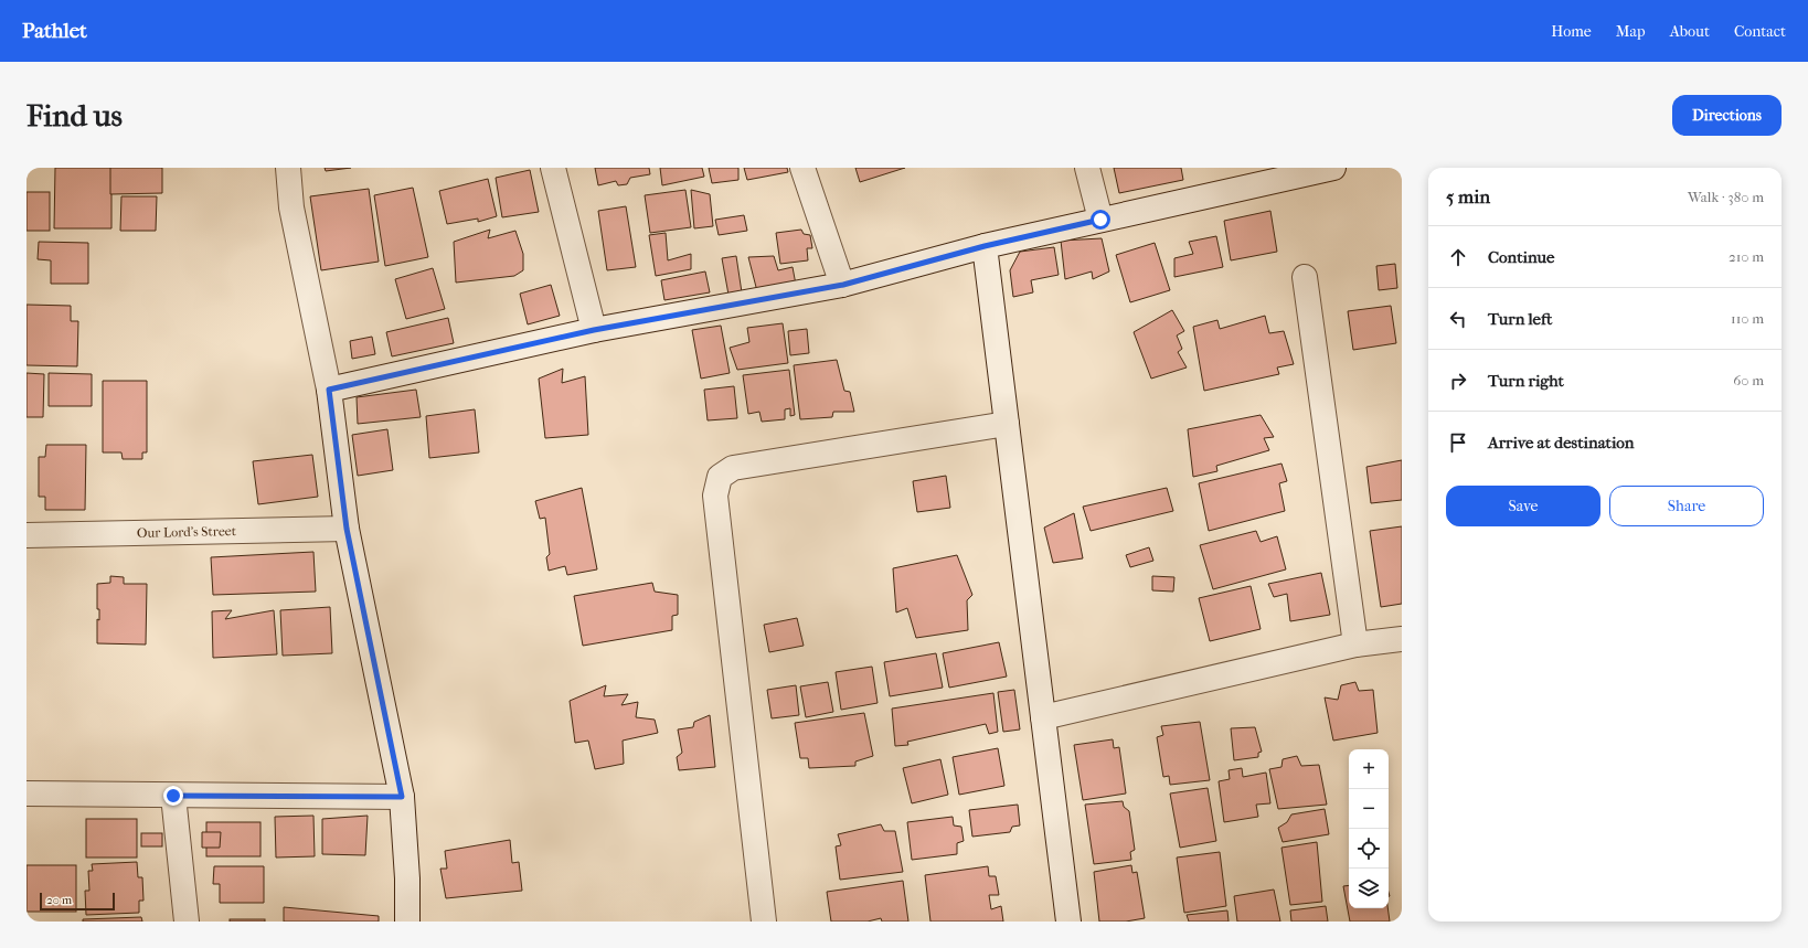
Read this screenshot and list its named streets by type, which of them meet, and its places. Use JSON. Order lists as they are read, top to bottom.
{
  "streets": {
    "street": ["Our Lord’s Street"]
  },
  "scale_bar": "20 m",
  "page": {
    "header": "Pathlet",
    "nav": [
      "Home",
      "Map",
      "About",
      "Contact"
    ],
    "buttons": [
      "Directions",
      ["Save", "Share"]
    ],
    "title": "Find us",
    "heading": ["5 min", "Walk · 380 m"],
    "list": [
      ["Continue", "210 m"],
      ["Turn left", "110 m"],
      ["Turn right", "60 m"],
      "Arrive at destination"
    ],
    "map_buttons": ["+", "−"],
    "scale": "20 m"
  }
}
